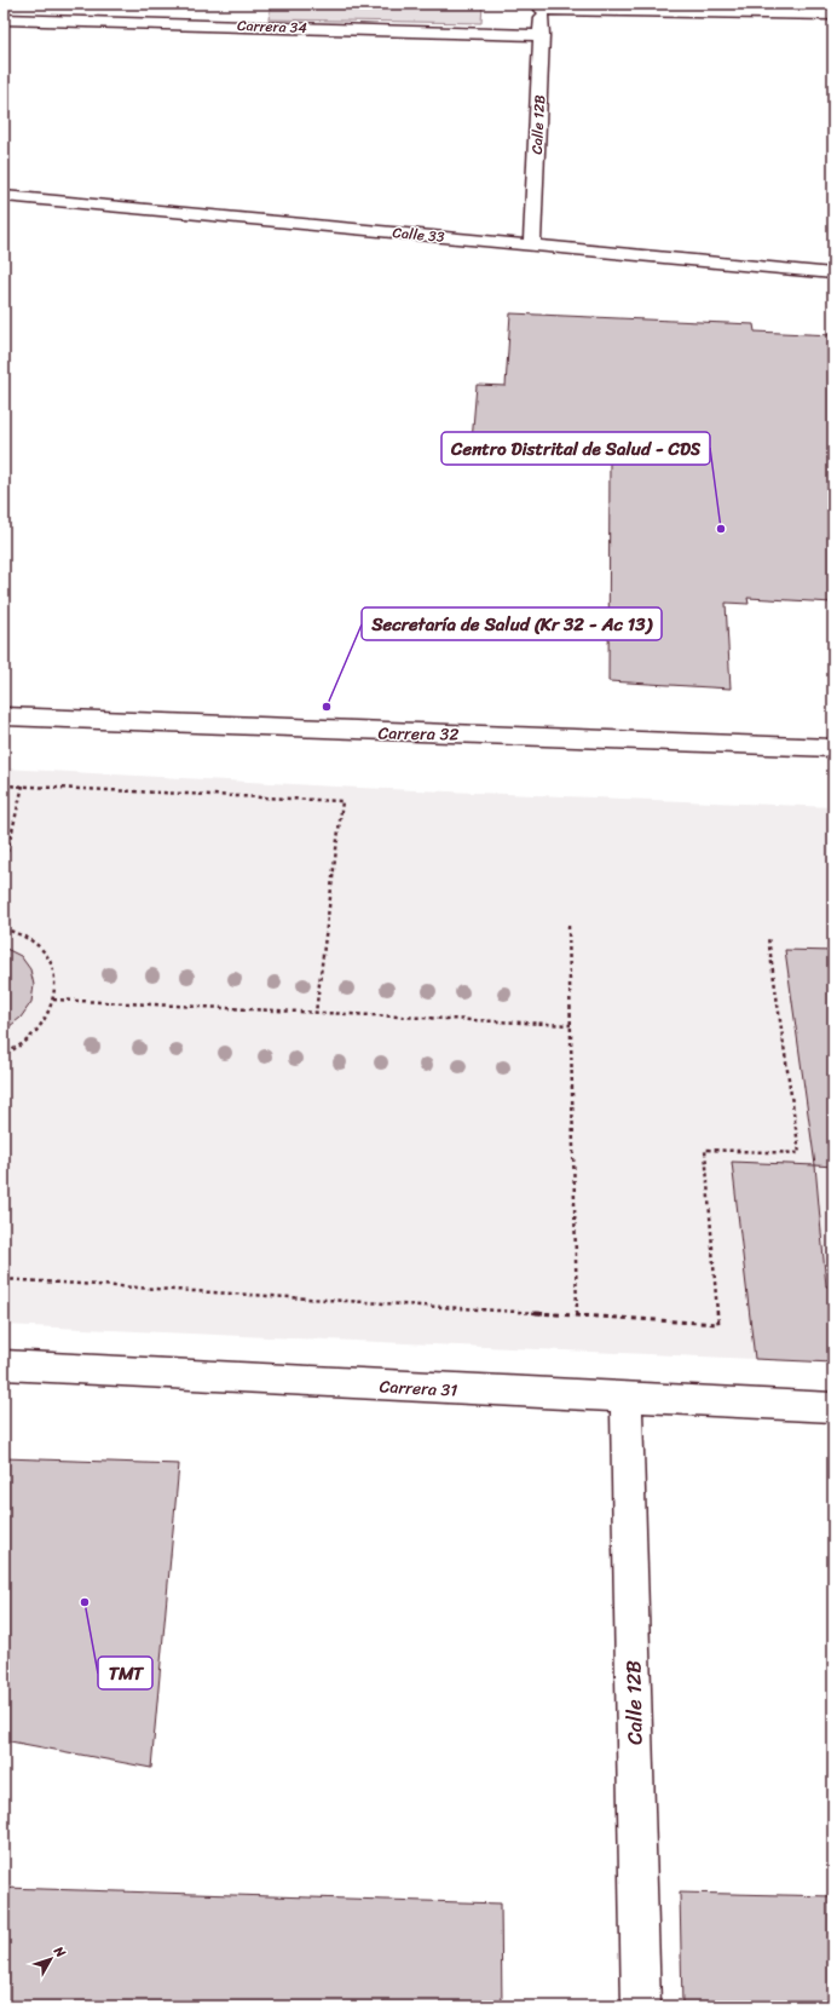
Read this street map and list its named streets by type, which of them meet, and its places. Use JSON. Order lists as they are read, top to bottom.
{
  "streets": {
    "street": [
      "Carrera 34",
      "Calle 12B",
      "Calle 33",
      "Carrera 32",
      "Carrera 31"
    ]
  },
  "crossings": [
    ["Carrera 34", "Calle 12B"],
    ["Calle 12B", "Calle 33"],
    ["Calle 12B", "Carrera 31"]
  ],
  "places": ["Centro Distrital de Salud - CDS", "Secretaría de Salud (Kr 32 - Ac 13)", "TMT"],
  "north": "top right"
}
